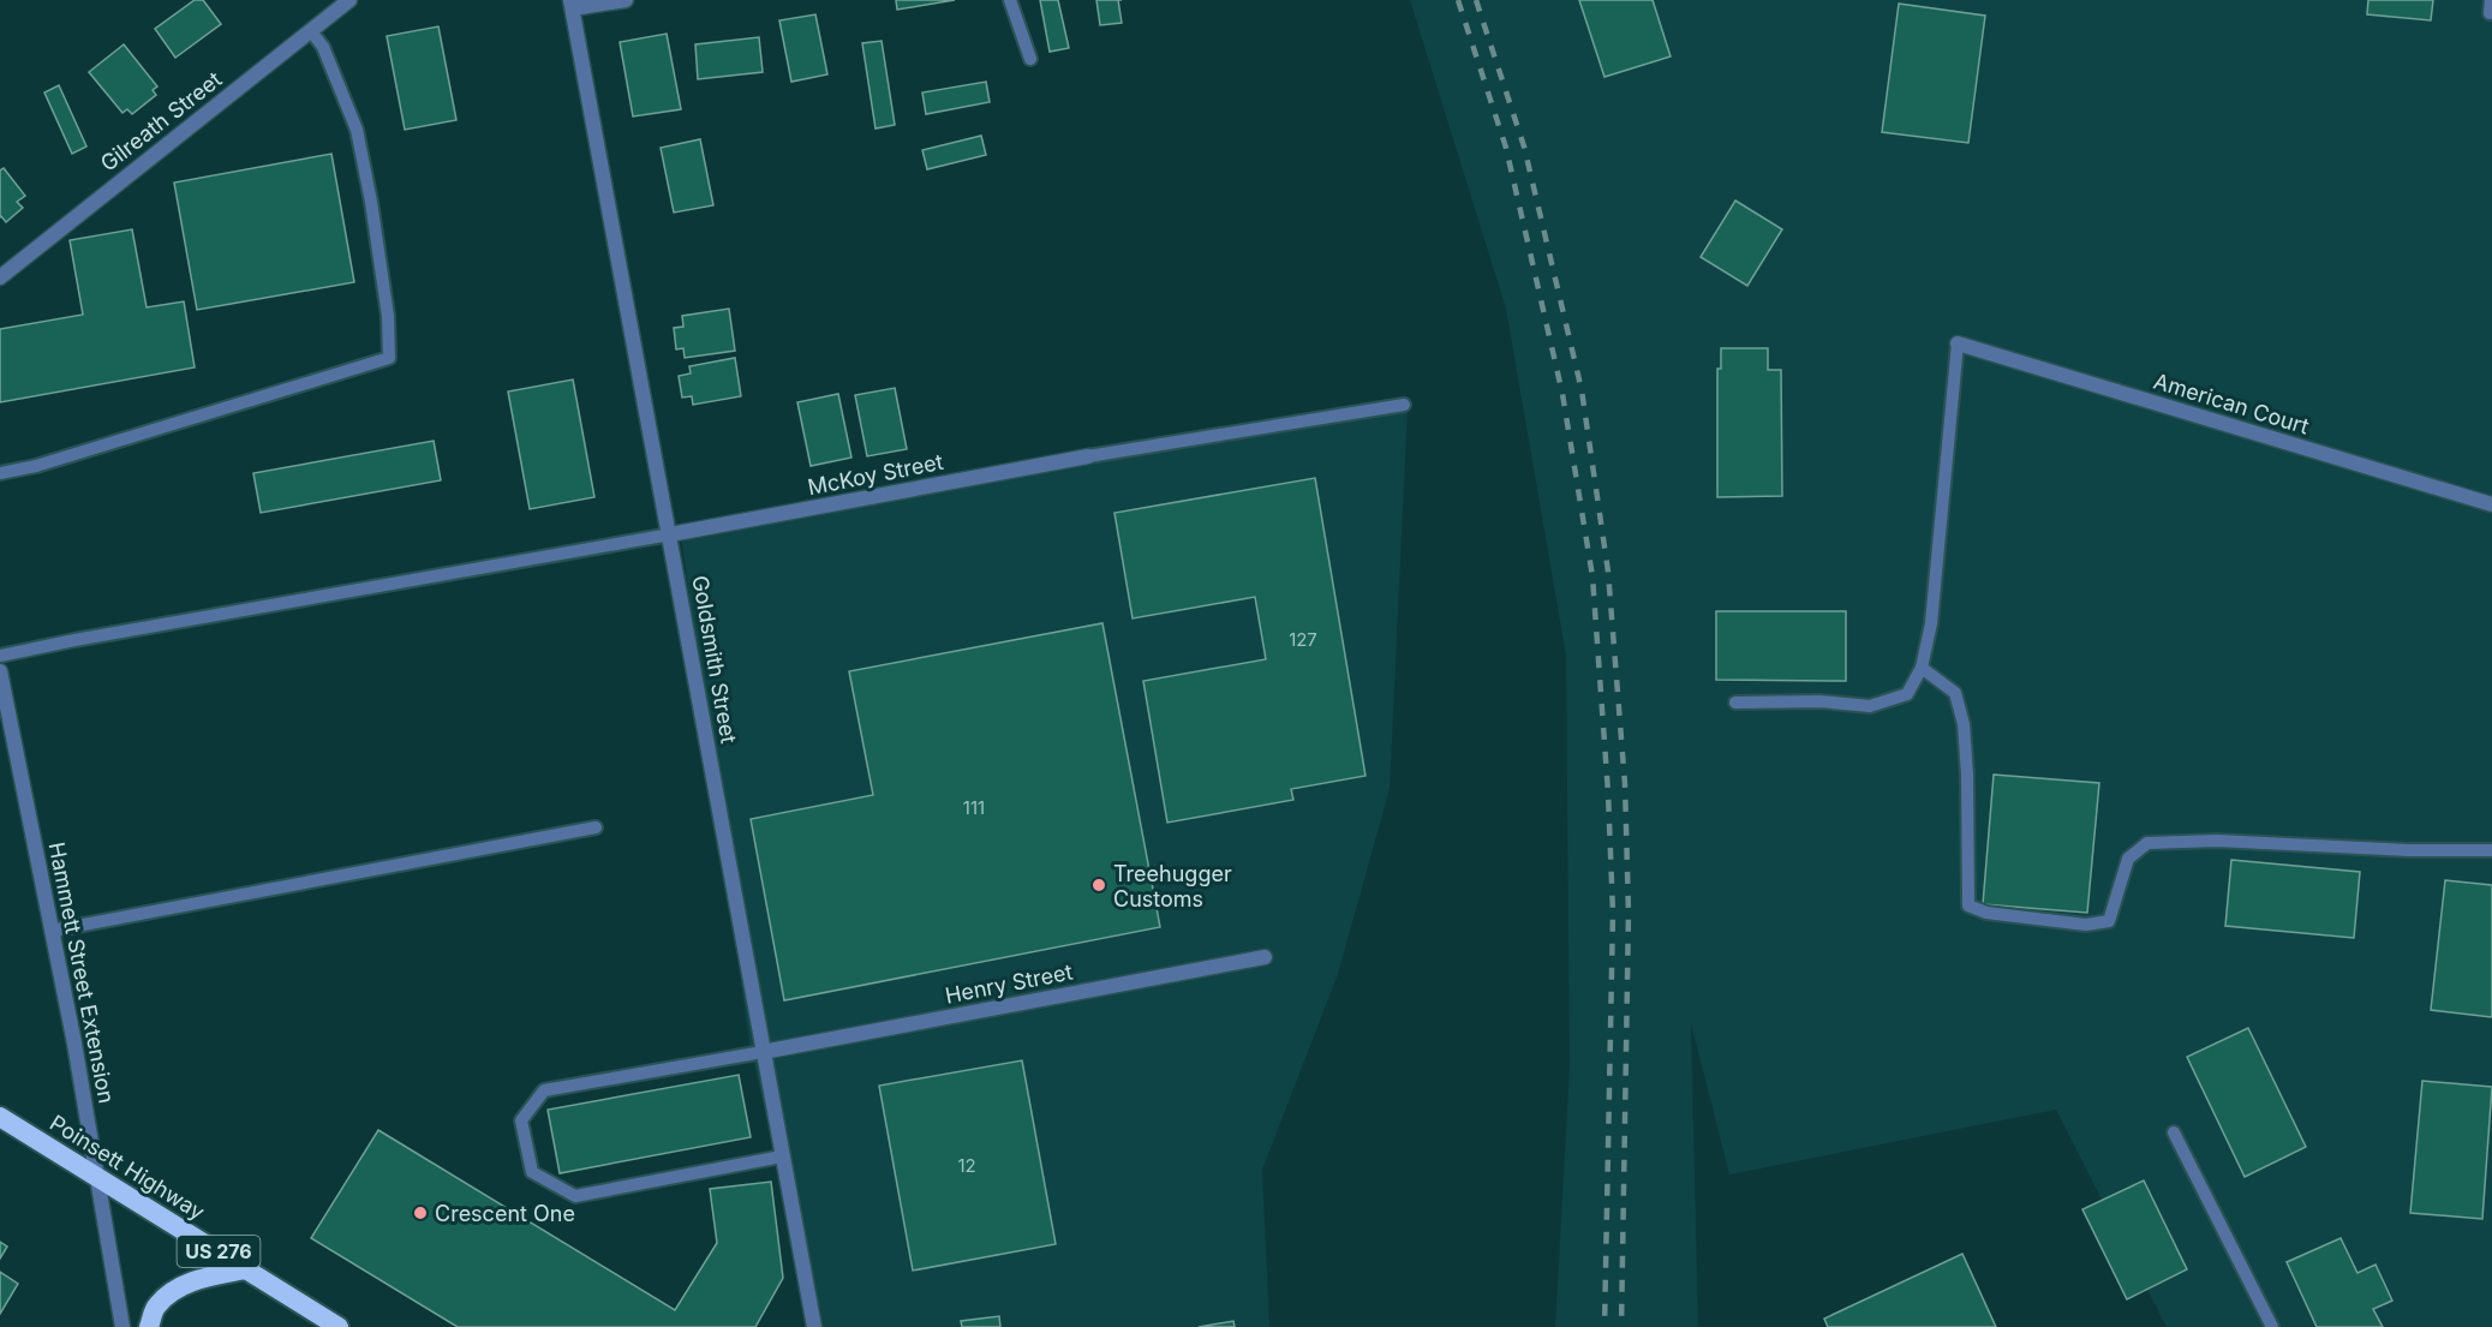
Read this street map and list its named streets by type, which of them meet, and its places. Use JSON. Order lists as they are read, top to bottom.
{
  "streets": {
    "highway": ["Poinsett Highway", "US 276"],
    "street": [
      "Gilreath Street",
      "American Court",
      "McKoy Street",
      "Goldsmith Street",
      "Hammett Street Extension",
      "Henry Street"
    ]
  },
  "crossings": [
    ["McKoy Street", "Goldsmith Street"],
    ["Goldsmith Street", "Henry Street"],
    ["Hammett Street Extension", "Poinsett Highway"]
  ],
  "places": ["Treehugger Customs", "Crescent One"],
  "house_numbers": ["127", "111", "12"]
}
